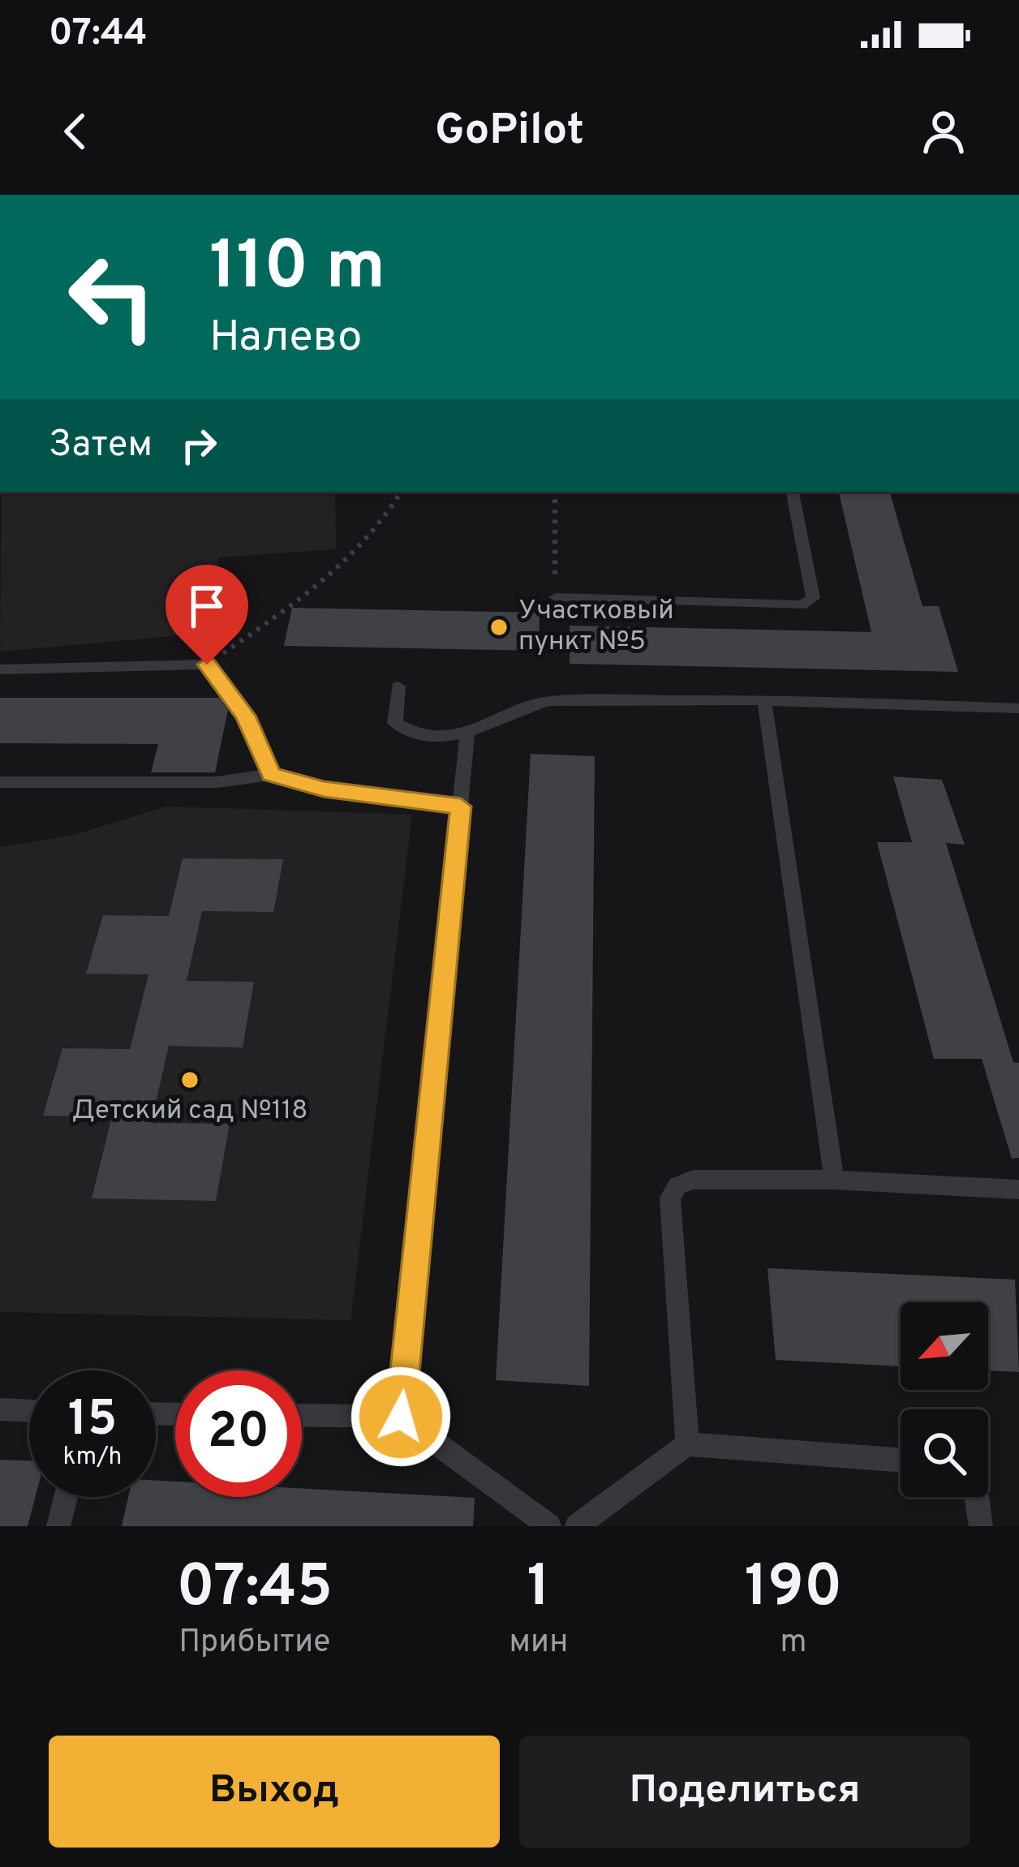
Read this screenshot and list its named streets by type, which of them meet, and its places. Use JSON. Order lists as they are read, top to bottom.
{
  "places": ["Участковый пункт №5", "Детский сад №118"],
  "north": "bottom left",
  "page": {
    "status": "07:44",
    "header": "GoPilot",
    "turn": ["110 m", "Налево"],
    "then": "Затем",
    "speed": "15 km/h",
    "limit": "20",
    "eta": [
      "07:45",
      "Прибытие",
      "1",
      "мин",
      "190",
      "m"
    ],
    "buttons": ["Выход", "Поделиться"]
  }
}
